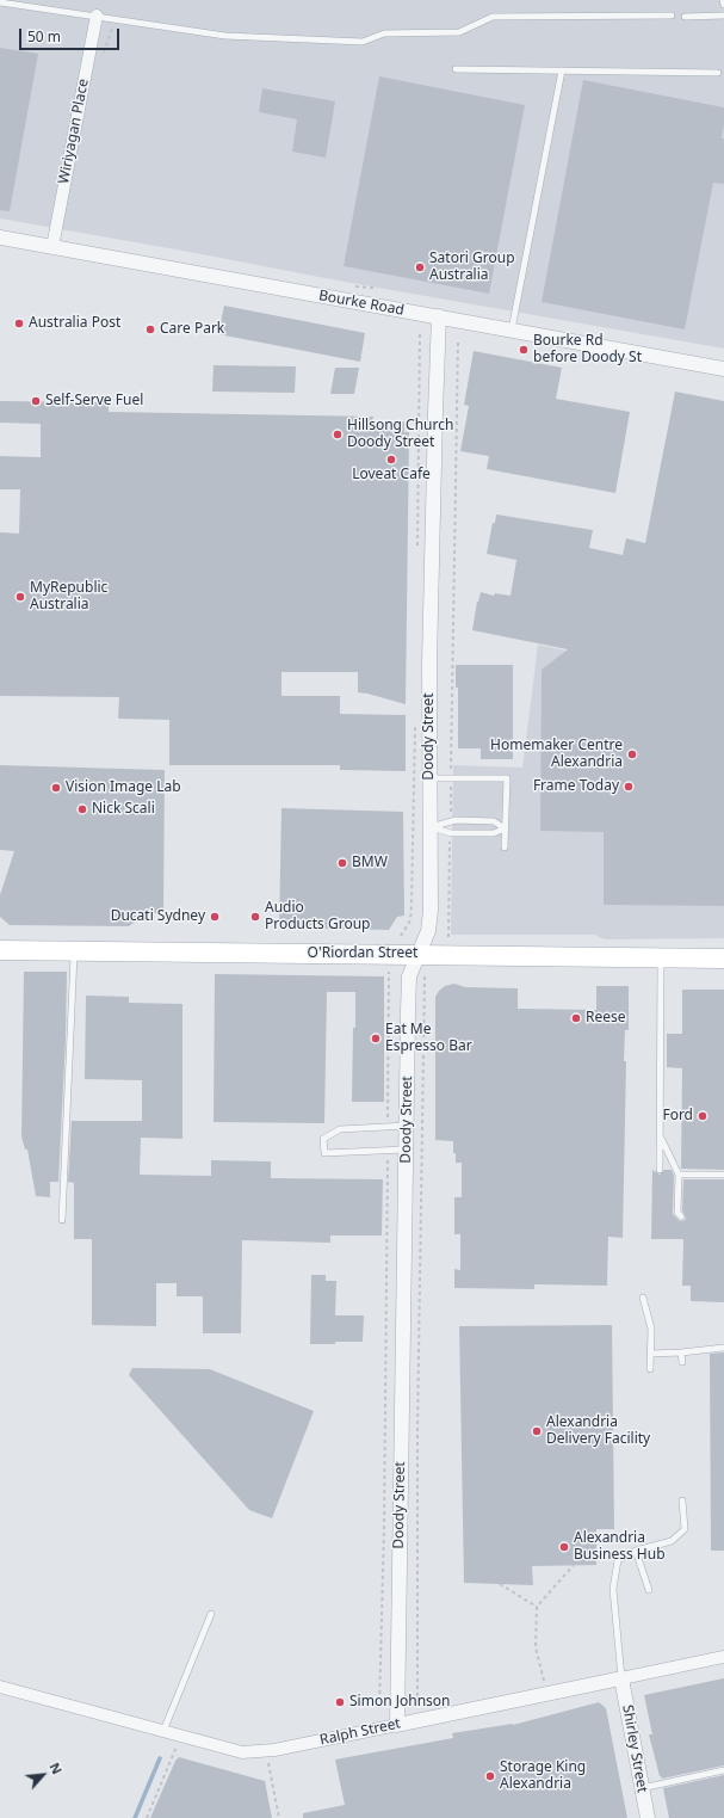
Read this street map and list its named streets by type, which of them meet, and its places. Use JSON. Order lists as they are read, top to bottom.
{
  "streets": {
    "main road": ["O'Riordan Street"],
    "street": [
      "Wiriyagan Place",
      "Bourke Road",
      "Doody Street",
      "Ralph Street",
      "Shirley Street"
    ]
  },
  "crossings": [
    ["Wiriyagan Place", "Bourke Road"],
    ["Bourke Road", "Doody Street"],
    ["Doody Street", "O'Riordan Street"],
    ["Doody Street", "Ralph Street"],
    ["Ralph Street", "Shirley Street"]
  ],
  "places": [
    "Satori Group Australia",
    "Australia Post",
    "Care Park",
    "Bourke Rd before Doody St",
    "Self-Serve Fuel",
    "Hillsong Church Doody Street",
    "Loveat Cafe",
    "MyRepublic Australia",
    "Homemaker Centre Alexandria",
    "Frame Today",
    "Vision Image Lab",
    "Nick Scali",
    "BMW",
    "Ducati Sydney",
    "Audio Products Group",
    "Reese",
    "Eat Me Espresso Bar",
    "Ford",
    "Alexandria Delivery Facility",
    "Alexandria Business Hub",
    "Simon Johnson",
    "Storage King Alexandria"
  ],
  "scale_bar": "50 m",
  "north": "top right"
}
